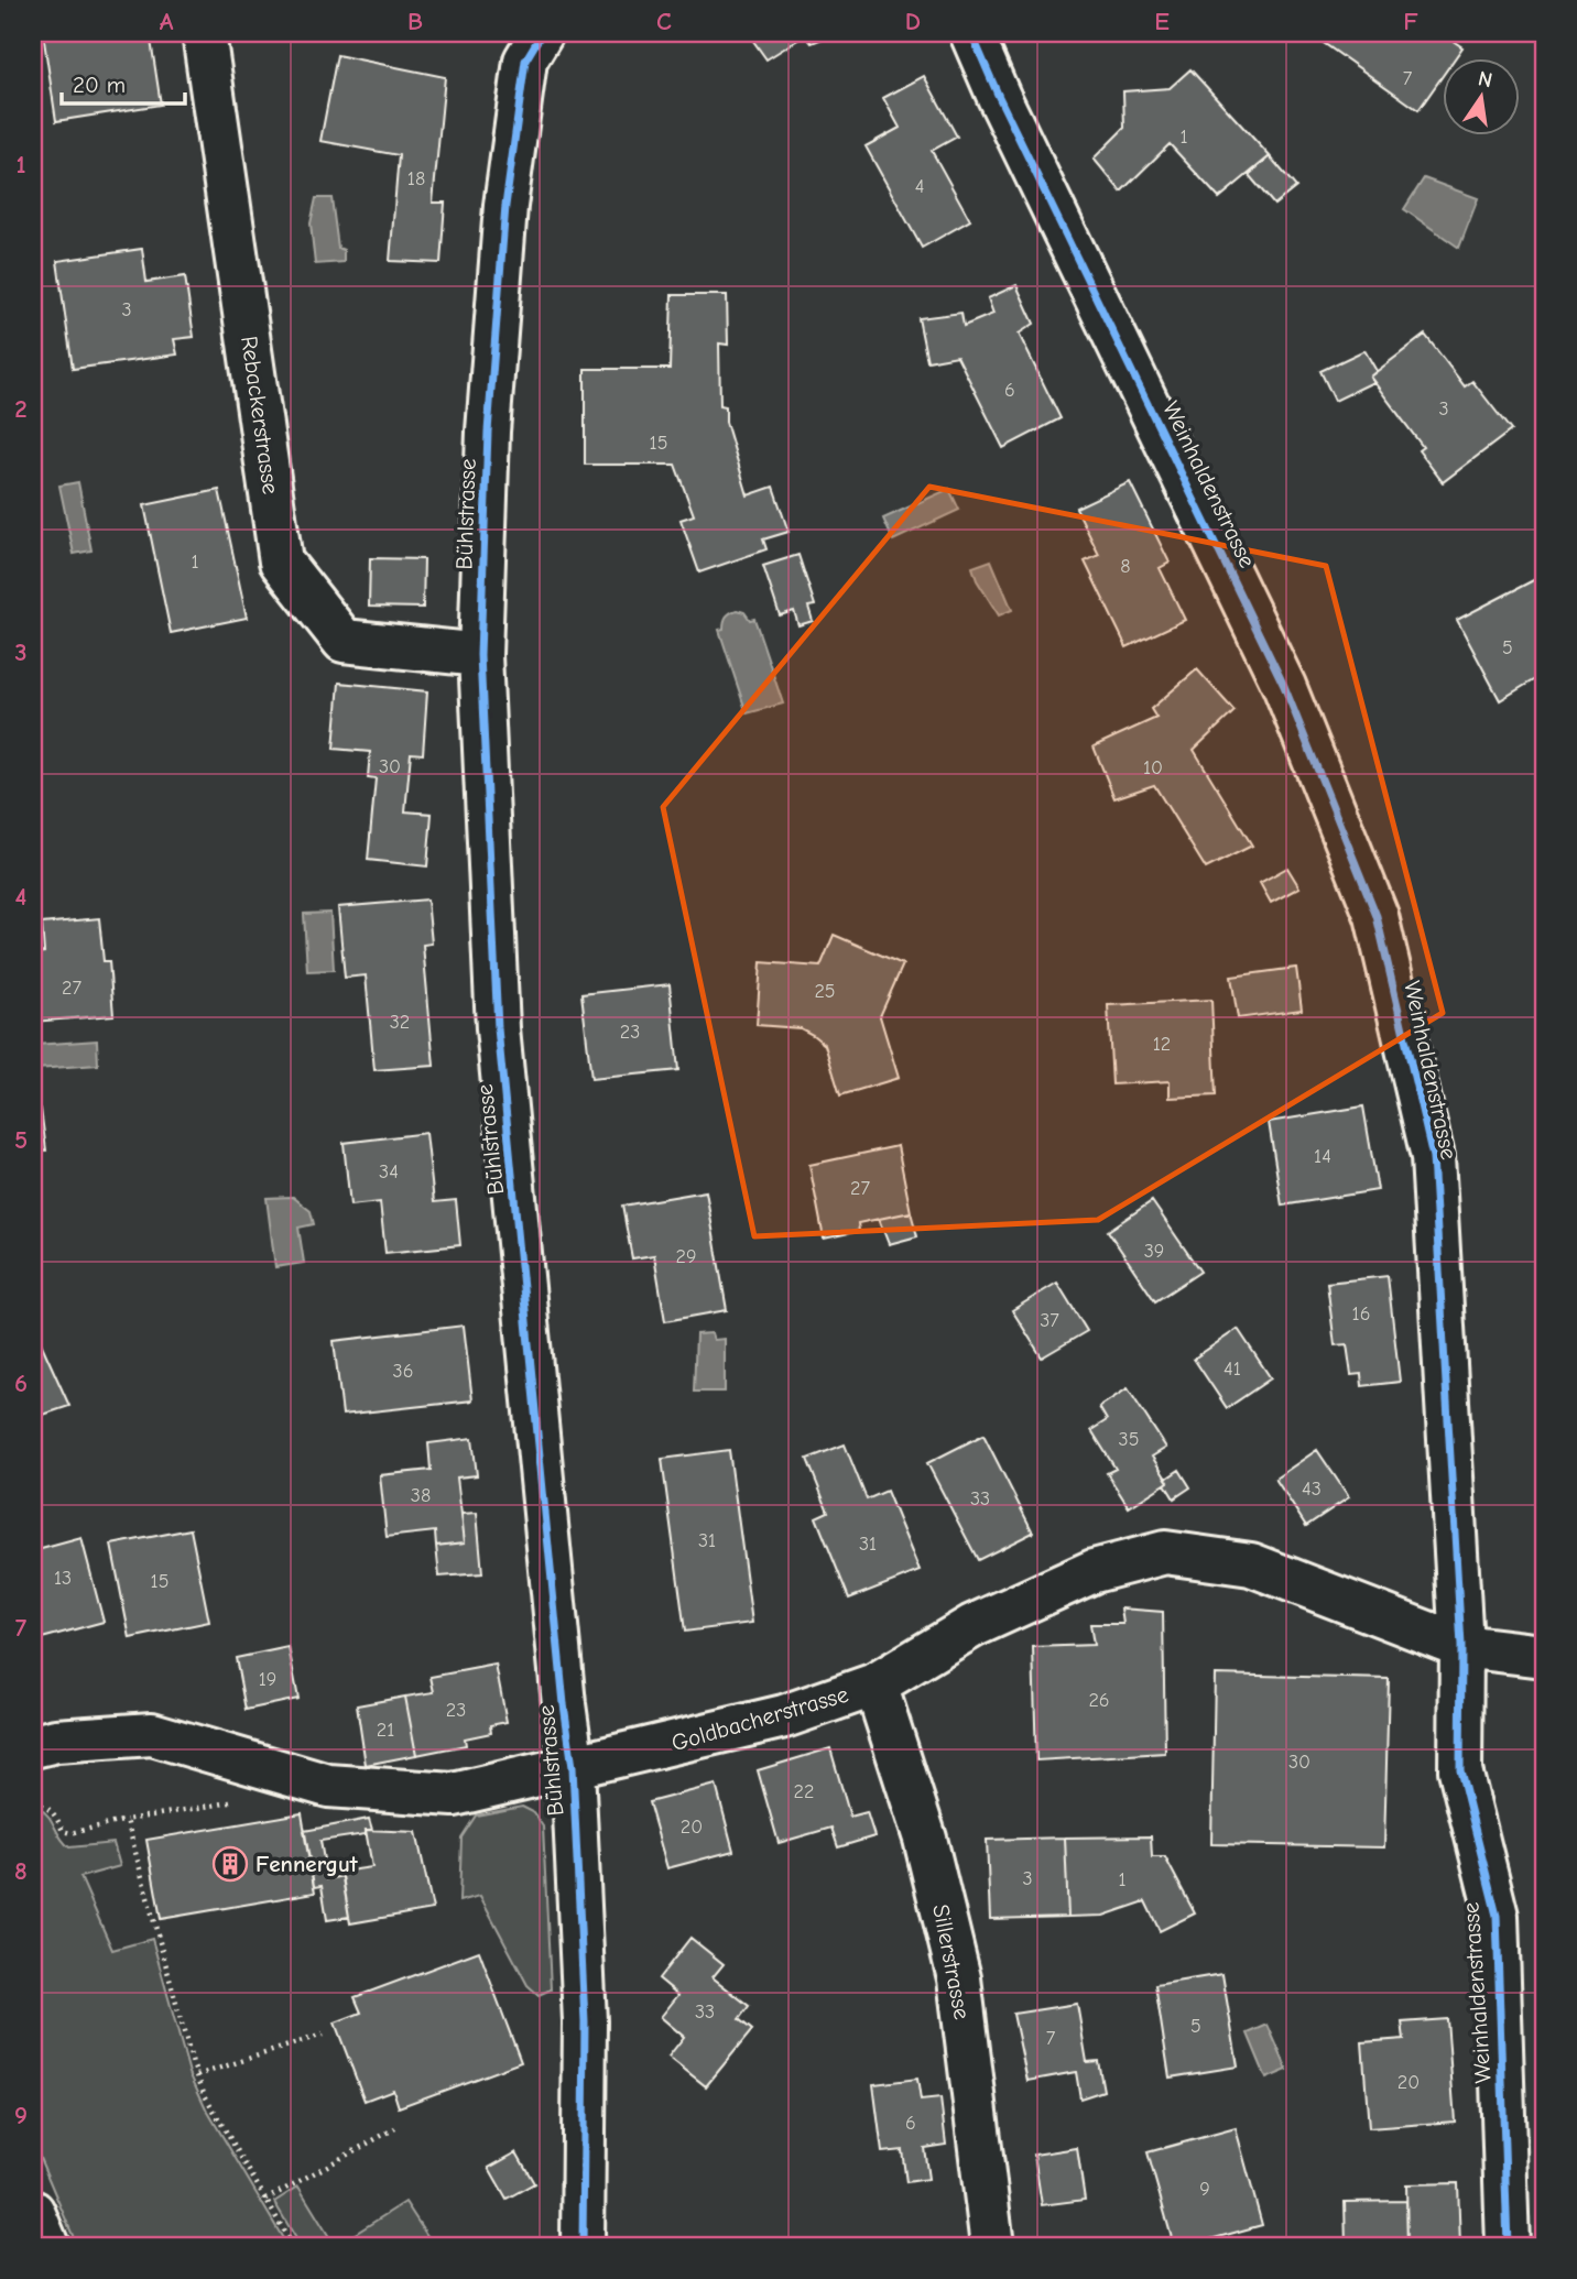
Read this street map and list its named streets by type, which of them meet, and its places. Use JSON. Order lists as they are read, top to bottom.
{
  "streets": {
    "street": [
      "Rebackerstrasse",
      "Weinhaldenstrasse",
      "Bühlstrasse",
      "Goldbacherstrasse",
      "Sillerstrasse"
    ]
  },
  "crossings": [
    ["Rebackerstrasse", "Bühlstrasse"],
    ["Weinhaldenstrasse", "Goldbacherstrasse"],
    ["Bühlstrasse", "Goldbacherstrasse"],
    ["Goldbacherstrasse", "Sillerstrasse"]
  ],
  "places": {
    "building": ["Fennergut"]
  },
  "house_numbers": [
    "7",
    "1",
    "18",
    "4",
    "3",
    "6",
    "3",
    "15",
    "1",
    "8",
    "5",
    "30",
    "10",
    "27",
    "25",
    "32",
    "23",
    "12",
    "14",
    "34",
    "27",
    "39",
    "29",
    "16",
    "37",
    "41",
    "36",
    "35",
    "43",
    "38",
    "33",
    "31",
    "31",
    "13",
    "15",
    "19",
    "26",
    "23",
    "21",
    "30",
    "22",
    "20",
    "3",
    "1",
    "33",
    "5",
    "7",
    "20",
    "6",
    "9"
  ],
  "scale_bar": "20 m",
  "north": "top",
  "grid": {
    "columns": [
      "A",
      "B",
      "C",
      "D",
      "E",
      "F"
    ],
    "rows": [
      "1",
      "2",
      "3",
      "4",
      "5",
      "6",
      "7",
      "8",
      "9"
    ]
  }
}
